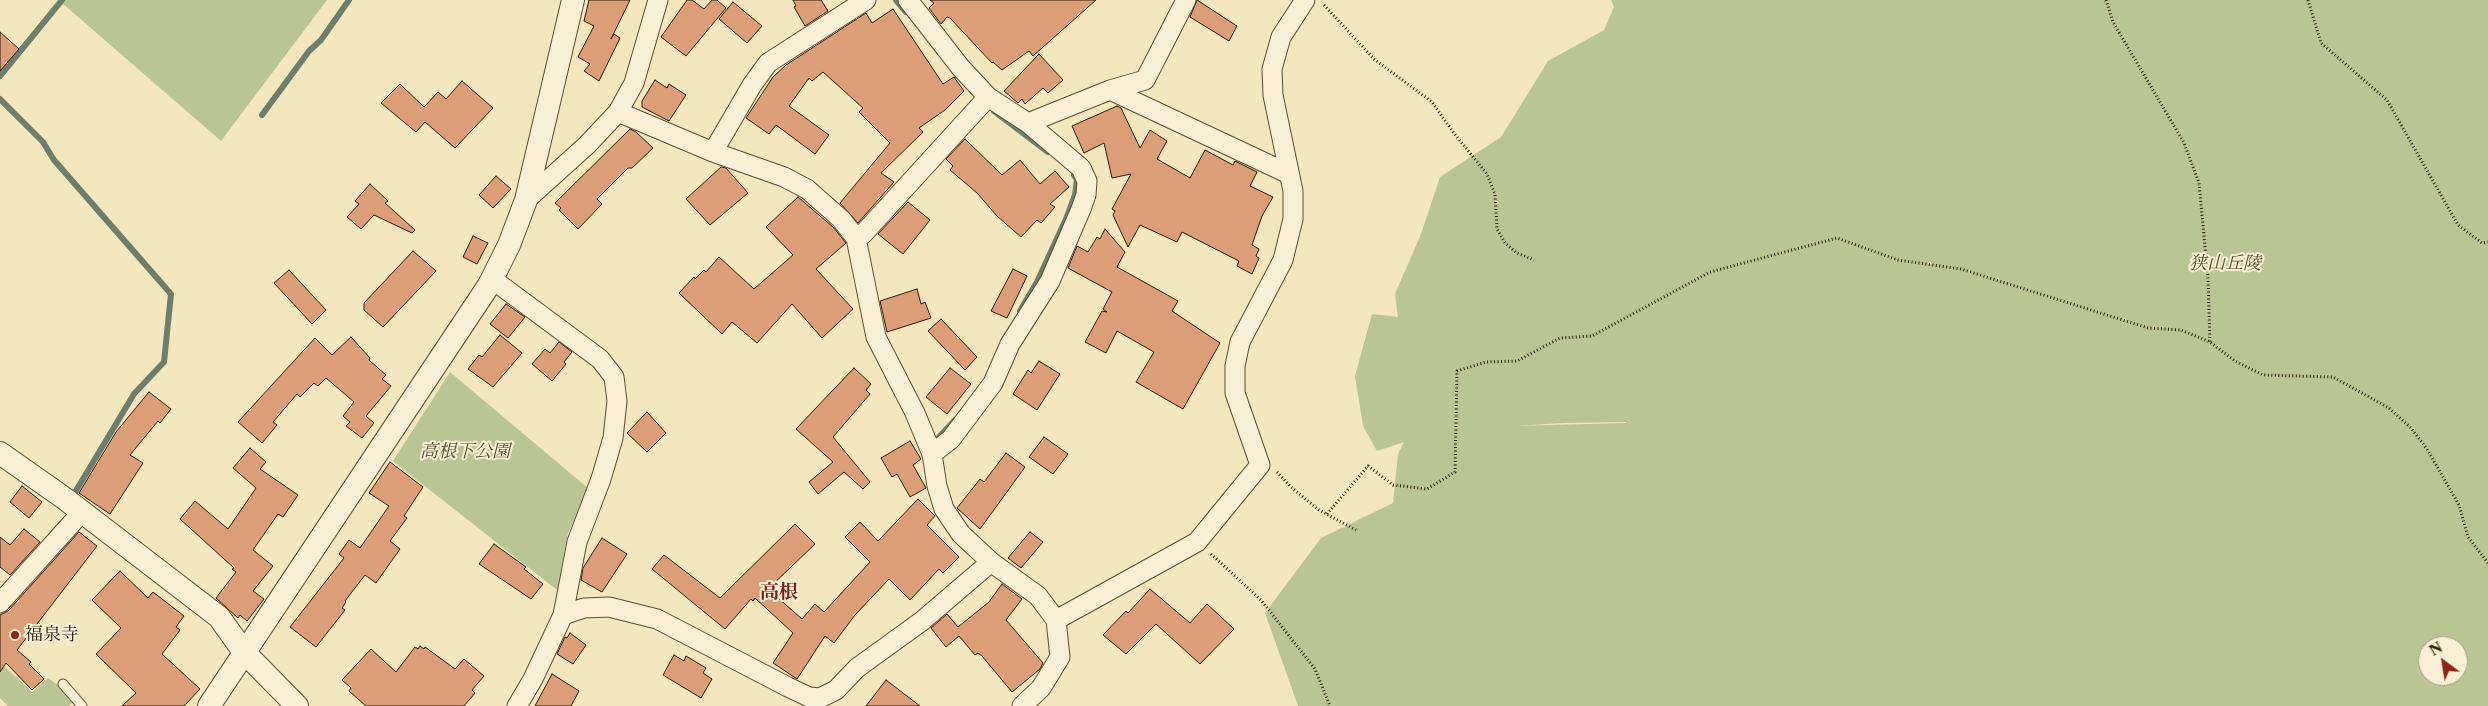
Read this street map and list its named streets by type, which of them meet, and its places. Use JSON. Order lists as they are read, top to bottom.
{
  "districts": ["高根"],
  "parks": ["狭山丘陵", "高根下公園"],
  "places": ["福泉寺"],
  "north": "top left"
}
